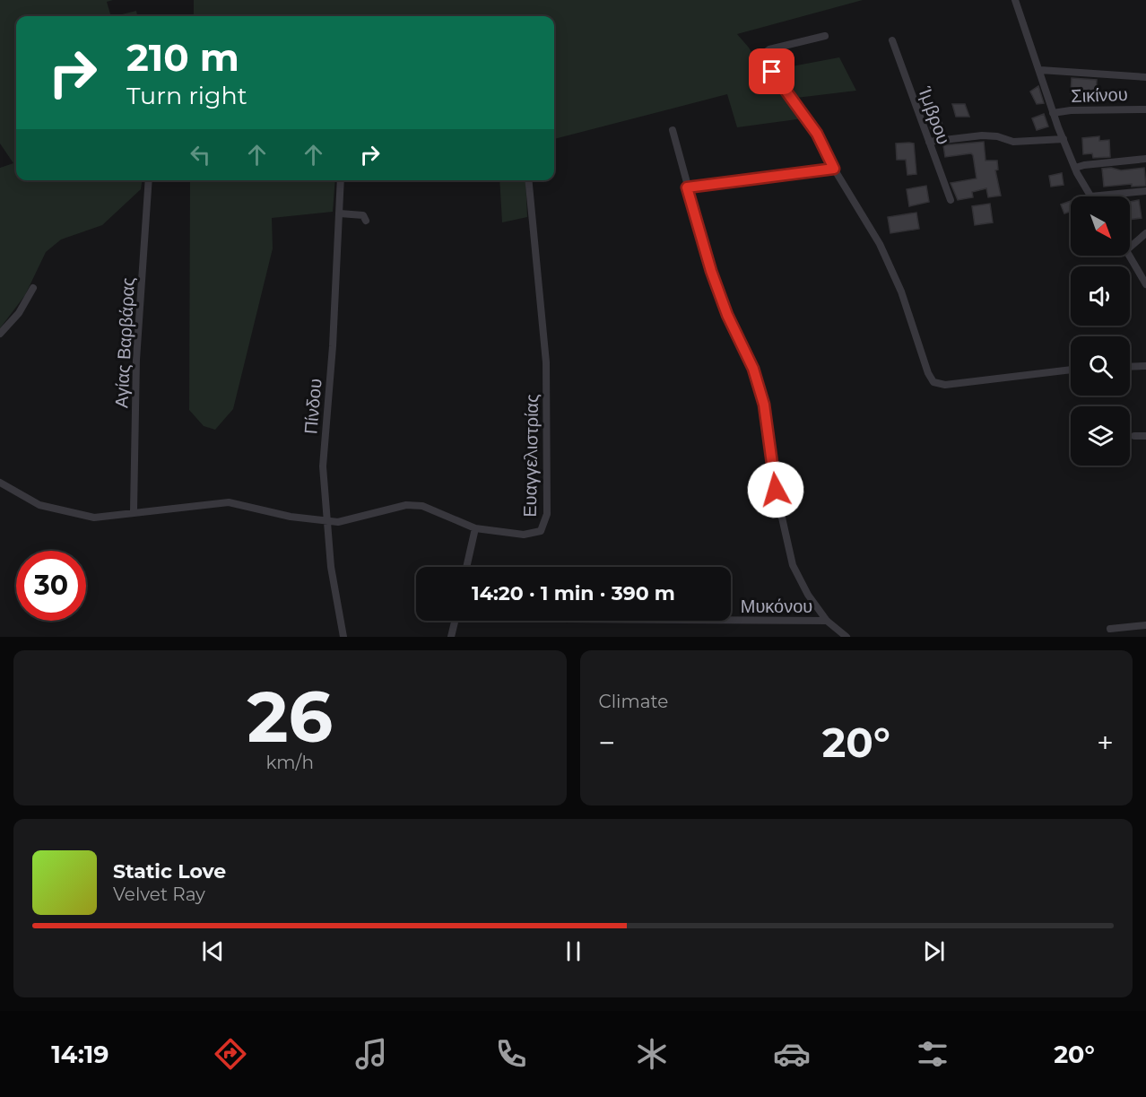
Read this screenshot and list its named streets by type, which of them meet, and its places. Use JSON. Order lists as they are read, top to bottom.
{
  "streets": {
    "street": [
      "Σικίνου",
      "Ίμβρου",
      "Αγίας Βαρβάρας",
      "Πίνδου",
      "Ευαγγελιστρίας",
      "Μυκόνου"
    ]
  },
  "crossings": [
    ["Αγίας Βαρβάρας", "Ευαγγελιστρίας"],
    ["Πίνδου", "Ευαγγελιστρίας"]
  ],
  "north": "bottom right",
  "page": {
    "turn": ["210 m", "Turn right"],
    "limit": "30",
    "trip": "14:20 · 1 min · 390 m",
    "tile": [
      ["26", "km/h"],
      "Climate"
    ],
    "heat": ["−", "20°", "+"],
    "song": ["Static Love", "Velvet Ray"],
    "tabs": ["14:19", "20°"]
  }
}
